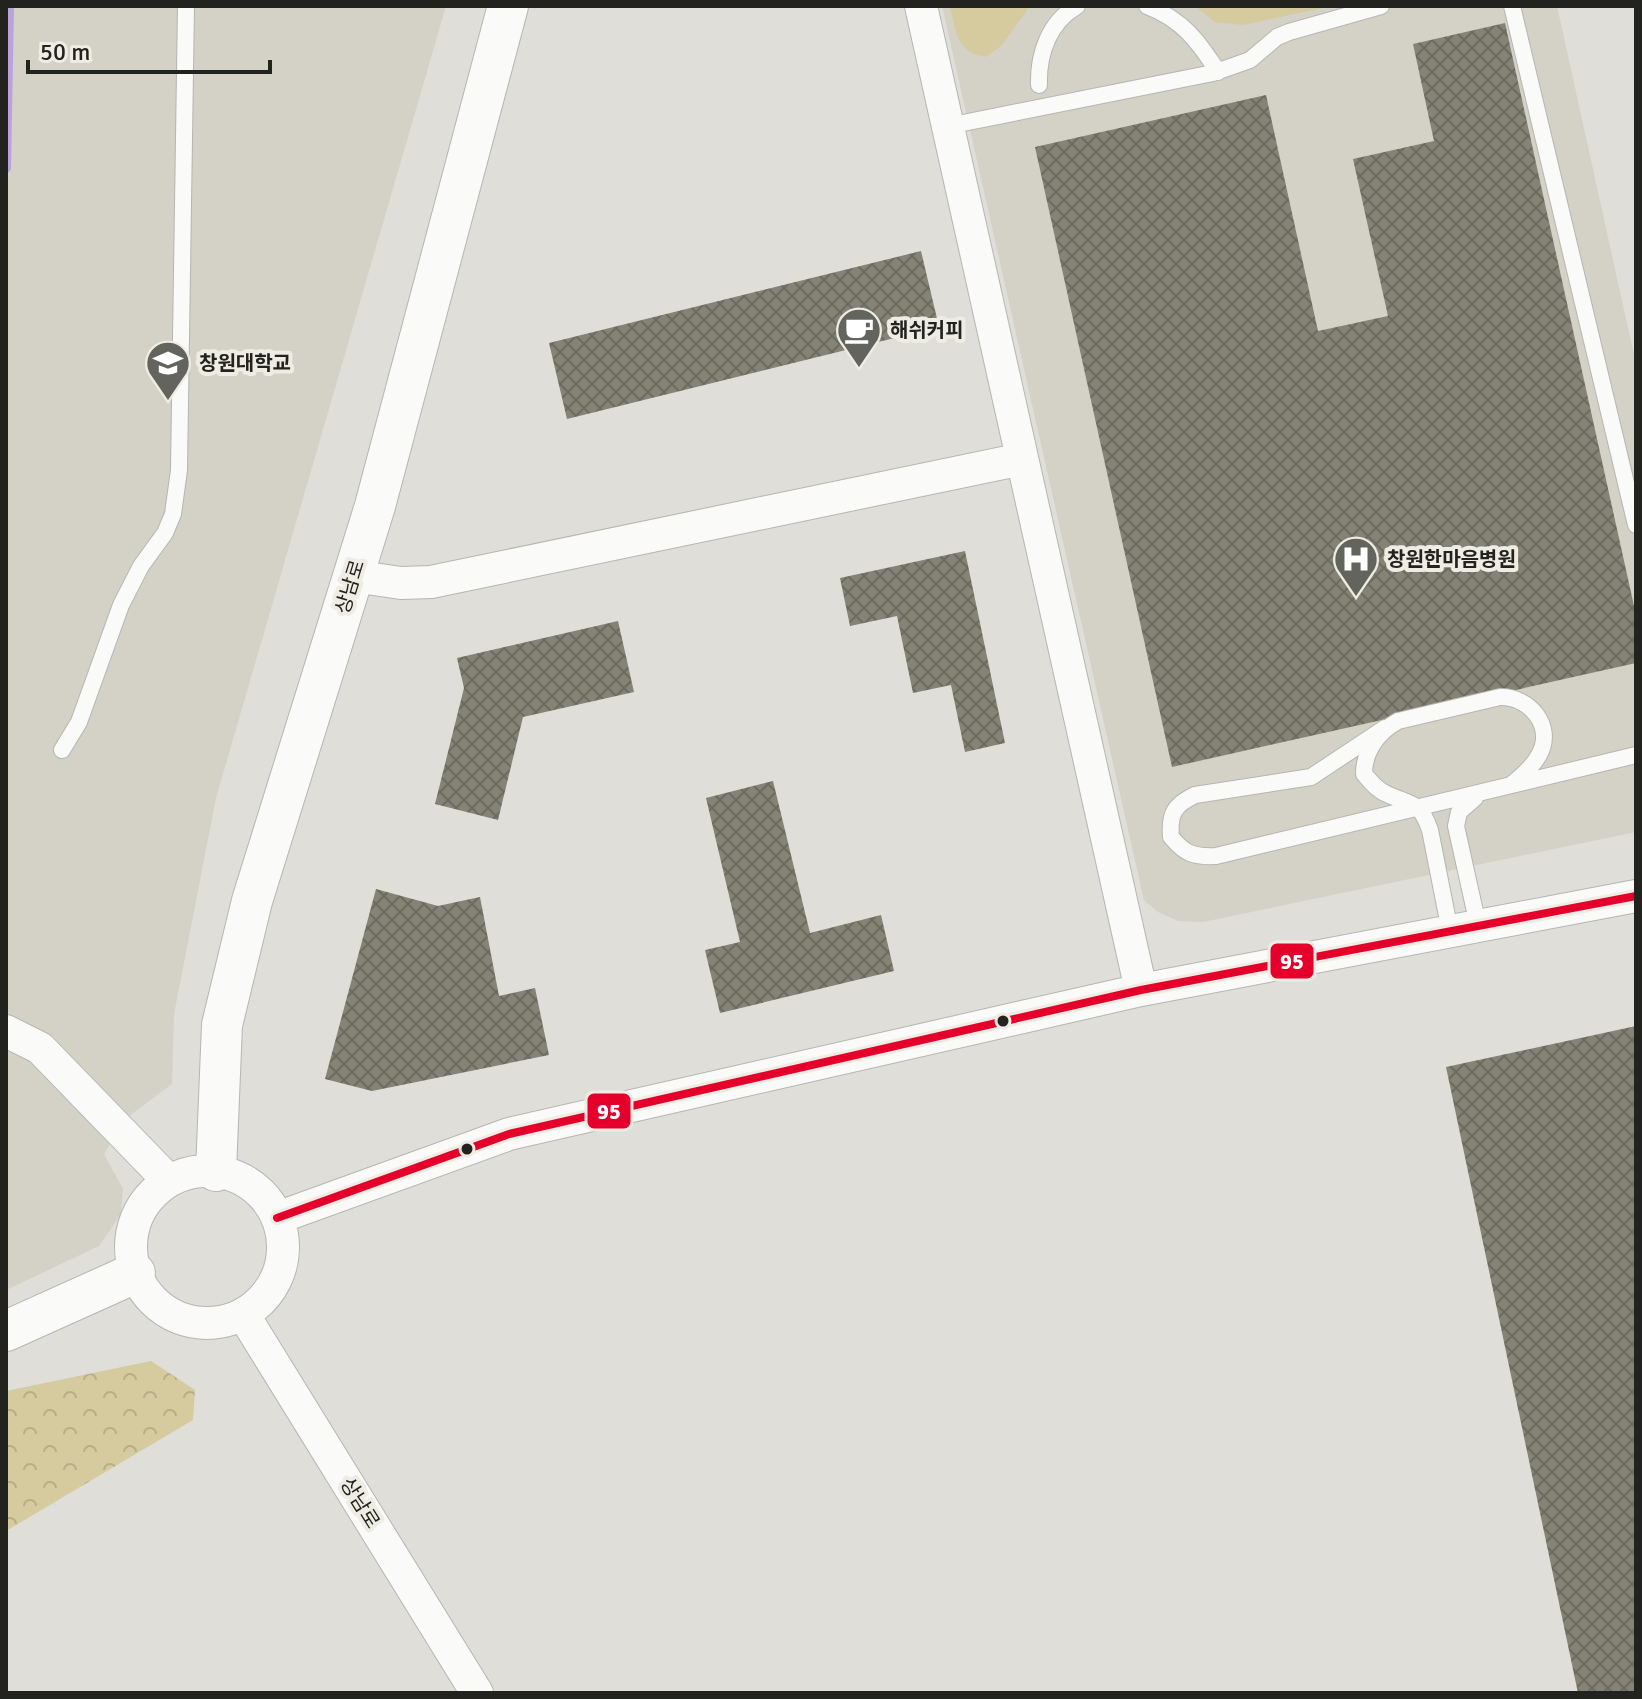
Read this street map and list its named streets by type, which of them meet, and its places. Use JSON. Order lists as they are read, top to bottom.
{
  "streets": {
    "street": ["상남로"]
  },
  "places": {
    "cafe": ["해쉬커피"],
    "school or university": ["창원대학교"],
    "hospital": ["창원한마음병원"]
  },
  "lines": ["transit line 95"],
  "scale_bar": "50 m"
}
